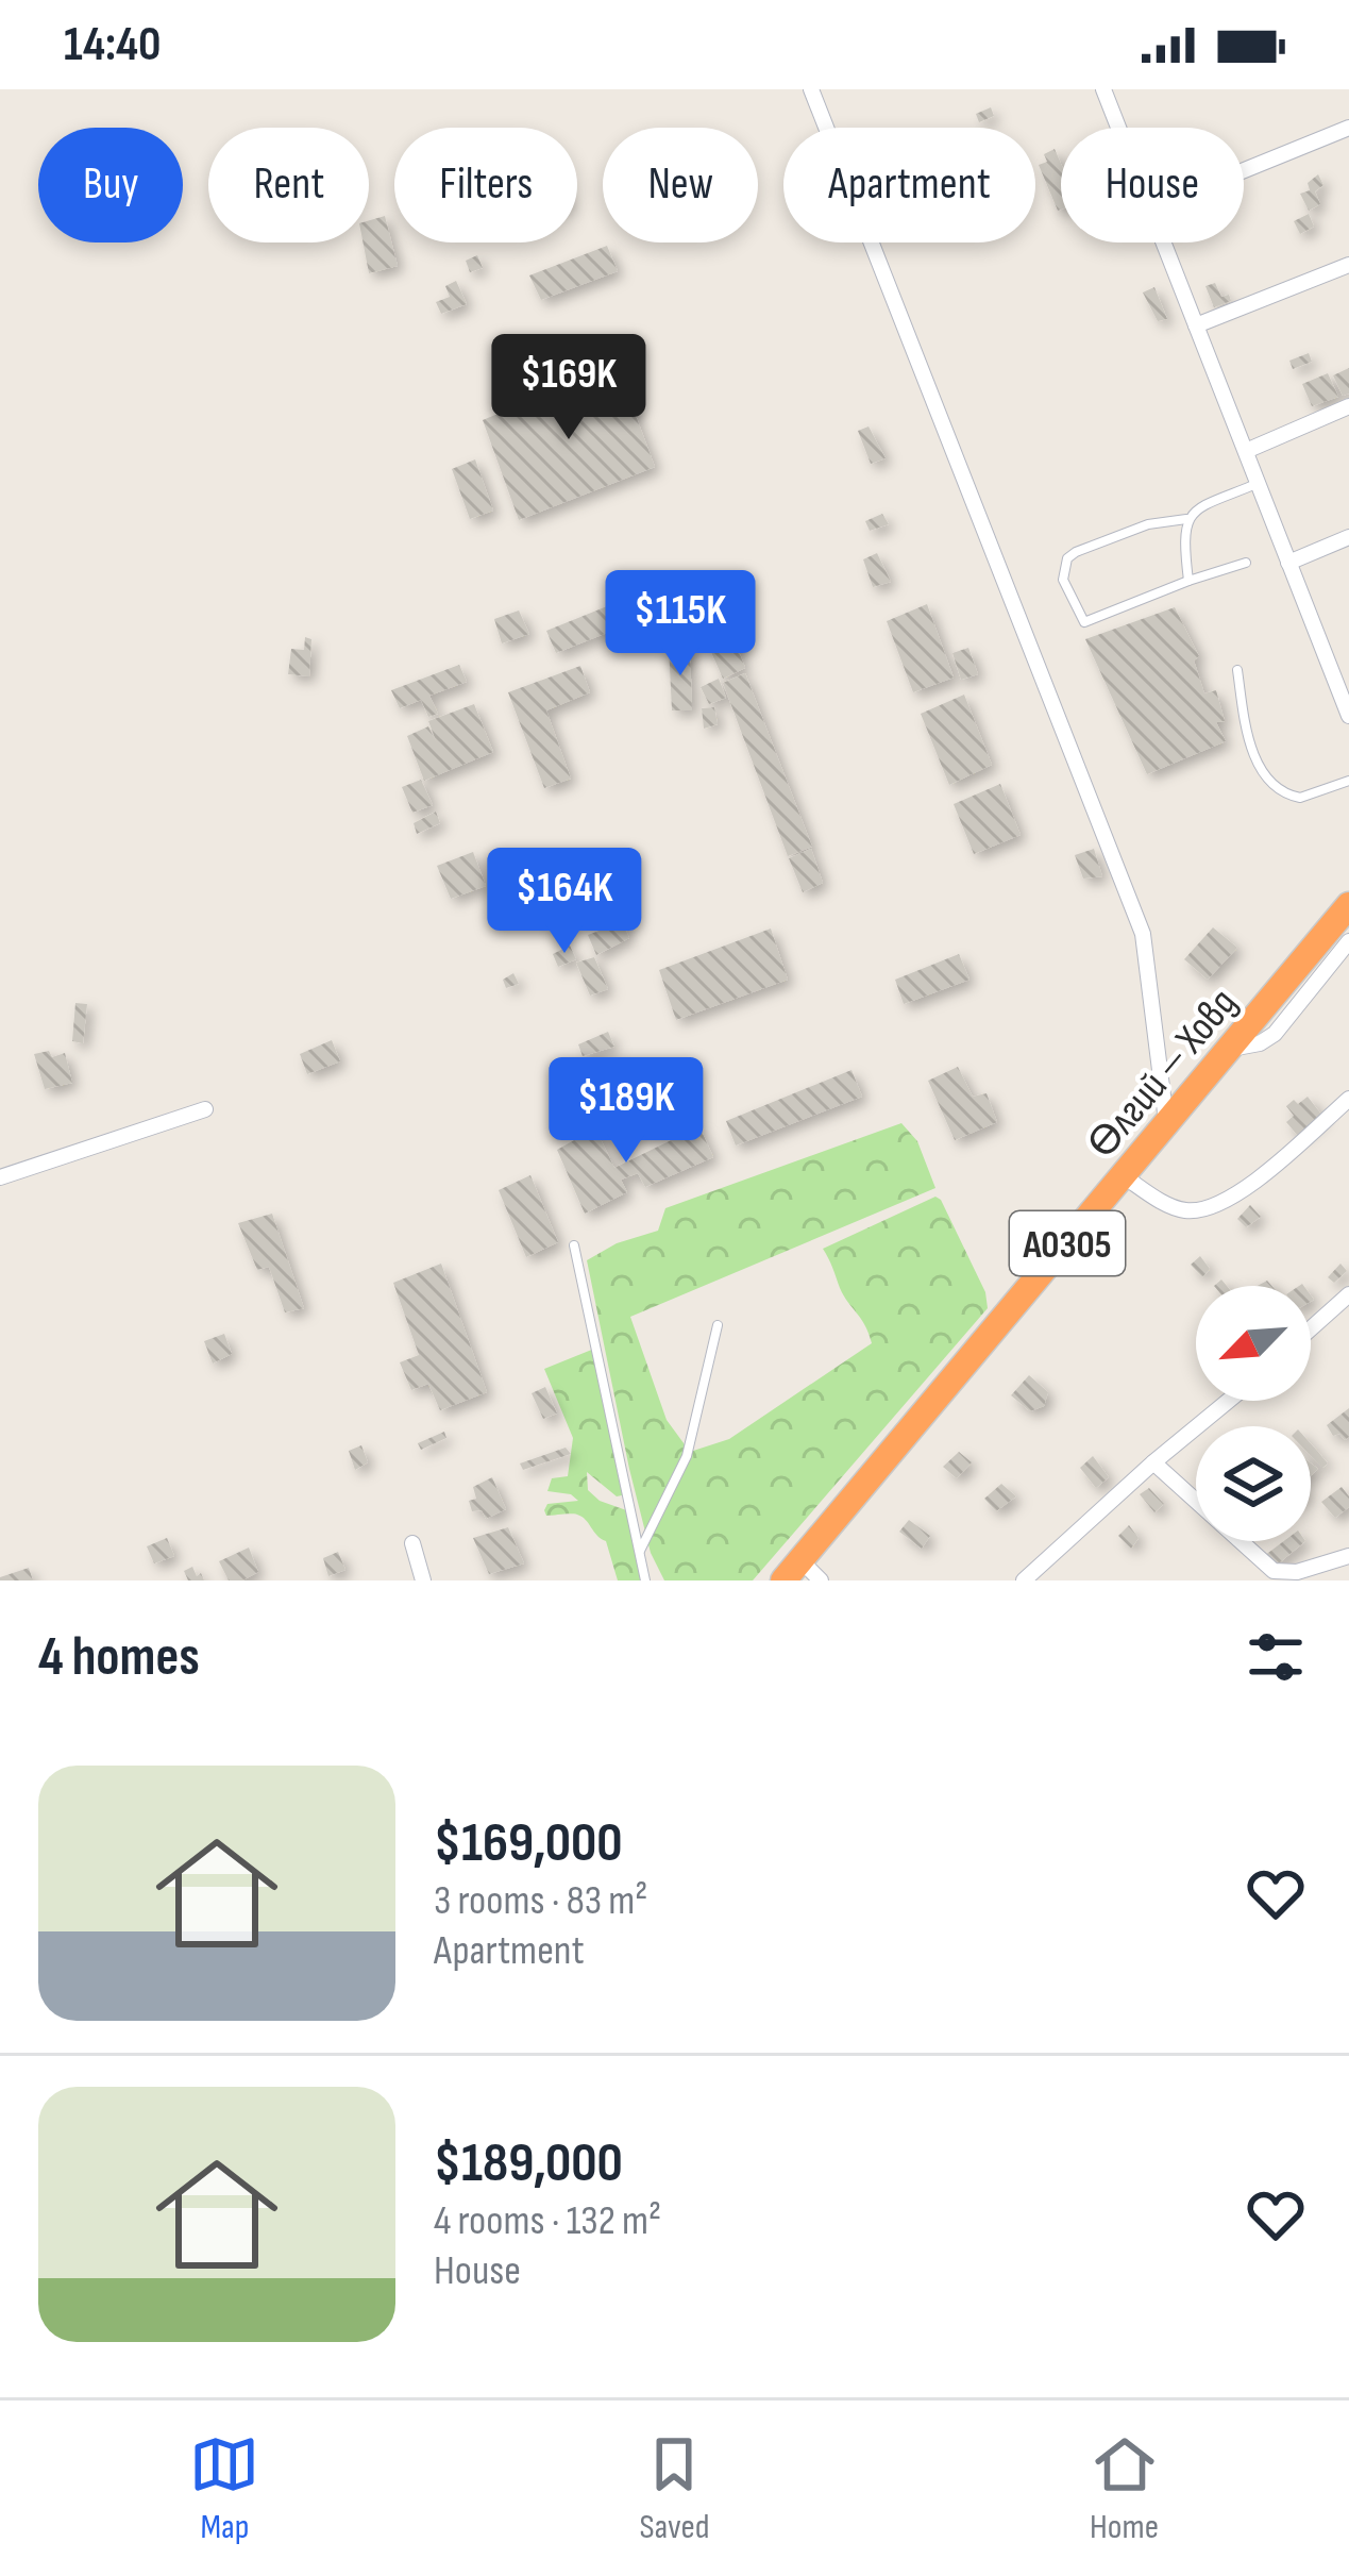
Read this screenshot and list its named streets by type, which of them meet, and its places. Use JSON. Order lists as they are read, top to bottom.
{
  "streets": {
    "highway": ["Өлгий — Ховд", "A0305"]
  },
  "north": "bottom left",
  "page": {
    "status": "14:40",
    "chip": [
      "Buy",
      "Rent",
      "Filters",
      "New",
      "Apartment",
      "House"
    ],
    "price": [
      "$169K",
      "$115K",
      "$164K",
      "$189K"
    ],
    "heading": "4 homes",
    "list": [
      {
        "name": "$169,000",
        "note": "3 rooms · 83 m² · Apartment"
      },
      {
        "name": "$189,000",
        "note": "4 rooms · 132 m² · House"
      }
    ],
    "tabs": ["Map", "Saved", "Home"]
  }
}
